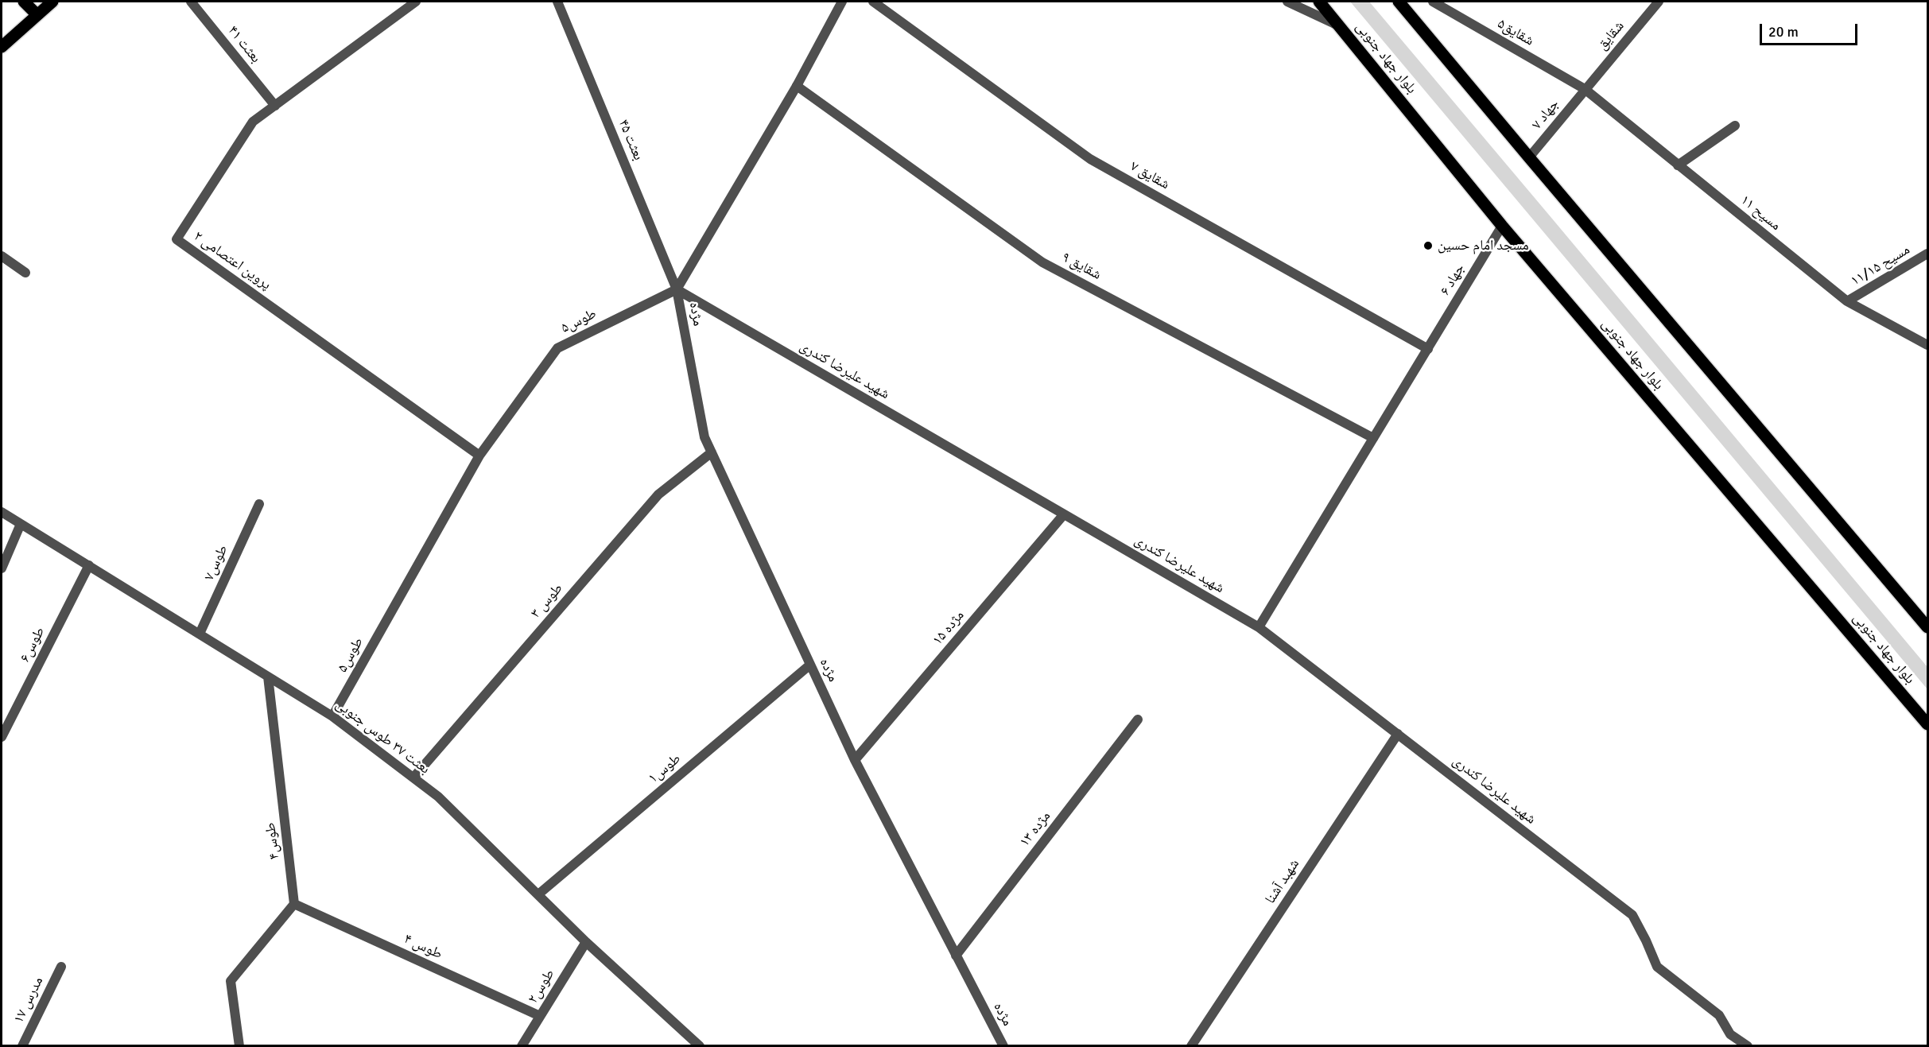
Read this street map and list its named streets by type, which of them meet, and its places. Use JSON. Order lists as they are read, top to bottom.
{
  "streets": {
    "main road": ["بلوار جهاد جنوبی"],
    "street": [
      "شقایق۵",
      "شقایق",
      "بعثت ۴۱",
      "جهاد ۷",
      "بعثت ۴۵",
      "شقایق ۷",
      "مسیح ۱۱",
      "پروین اعتصامی ۲",
      "مسیح ۱۱/۱۵",
      "شقایق ۹",
      "جهاد ۶",
      "مژده",
      "طوس۵",
      "شهید علیرضا کندری",
      "طوس۷",
      "طوس ۳",
      "مژده ۱۵",
      "طوس۶",
      "بعثت ۳۷ طوس جنوبی",
      "طوس۱",
      "مژده ۱۳",
      "طوس۴",
      "شهبد آشنا",
      "طوس ۴",
      "طوس۲",
      "مدرس ۱۷"
    ]
  },
  "crossings": [
    ["شقایق۵", "شقایق"],
    ["شقایق۵", "جهاد ۷"],
    ["شقایق۵", "مسیح ۱۱"],
    ["شقایق", "جهاد ۷"],
    ["شقایق", "مسیح ۱۱"],
    ["بعثت ۴۱", "پروین اعتصامی ۲"],
    ["بلوار جهاد جنوبی", "جهاد ۶"],
    ["جهاد ۷", "مسیح ۱۱"],
    ["بعثت ۴۵", "مژده"],
    ["بعثت ۴۵", "طوس۵"],
    ["بعثت ۴۵", "شهید علیرضا کندری"],
    ["شقایق ۷", "جهاد ۶"],
    ["مسیح ۱۱", "مسیح ۱۱/۱۵"],
    ["پروین اعتصامی ۲", "طوس۵"],
    ["شقایق ۹", "جهاد ۶"],
    ["جهاد ۶", "شهید علیرضا کندری"],
    ["مژده", "طوس۵"],
    ["مژده", "شهید علیرضا کندری"],
    ["مژده", "طوس ۳"],
    ["مژده", "مژده ۱۵"],
    ["مژده", "طوس۱"],
    ["مژده", "مژده ۱۳"],
    ["طوس۵", "شهید علیرضا کندری"],
    ["طوس۵", "بعثت ۳۷ طوس جنوبی"],
    ["شهید علیرضا کندری", "مژده ۱۵"],
    ["شهید علیرضا کندری", "شهبد آشنا"],
    ["طوس۷", "بعثت ۳۷ طوس جنوبی"],
    ["طوس ۳", "بعثت ۳۷ طوس جنوبی"],
    ["طوس۶", "بعثت ۳۷ طوس جنوبی"],
    ["بعثت ۳۷ طوس جنوبی", "طوس۱"],
    ["بعثت ۳۷ طوس جنوبی", "طوس۴"],
    ["بعثت ۳۷ طوس جنوبی", "طوس۲"],
    ["طوس۴", "طوس ۴"],
    ["طوس ۴", "طوس۲"]
  ],
  "places": ["مسجد امام حسین"],
  "scale_bar": "20 m"
}
